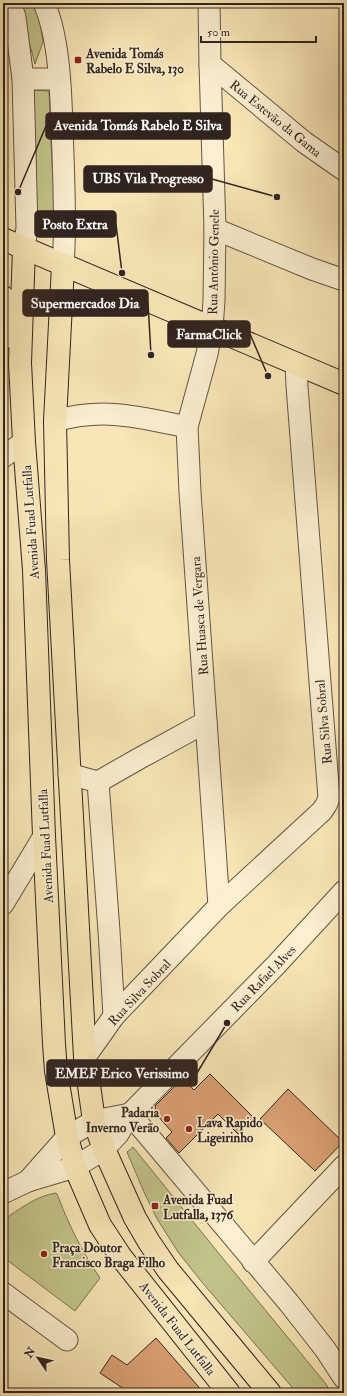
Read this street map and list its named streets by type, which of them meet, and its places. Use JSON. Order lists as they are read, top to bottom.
{
  "streets": {
    "main road": ["Avenida Fuad Lutfalla"],
    "street": [
      "Rua Estevão da Gama",
      "Rua Antônio Genele",
      "Rua Huasca de Vergara",
      "Rua Silva Sobral",
      "Rua Rafael Alves"
    ]
  },
  "crossings": [
    ["Rua Estevão da Gama", "Rua Antônio Genele"],
    ["Rua Antônio Genele", "Rua Huasca de Vergara"],
    ["Avenida Fuad Lutfalla", "Rua Silva Sobral"],
    ["Avenida Fuad Lutfalla", "Rua Rafael Alves"],
    ["Rua Huasca de Vergara", "Rua Silva Sobral"]
  ],
  "places": {
    "transit": ["Avenida Tomás Rabelo E Silva, 130", "Avenida Fuad Lutfalla, 1376"],
    "other": [
      "Avenida Tomás Rabelo E Silva",
      "UBS Vila Progresso",
      "Posto Extra",
      "Supermercados Dia",
      "FarmaClick",
      "EMEF Erico Verissimo",
      "Padaria Inverno Verão",
      "Lava Rapido Ligeirinho",
      "Praça Doutor Francisco Braga Filho"
    ]
  },
  "scale_bar": "50 m",
  "north": "top left"
}
